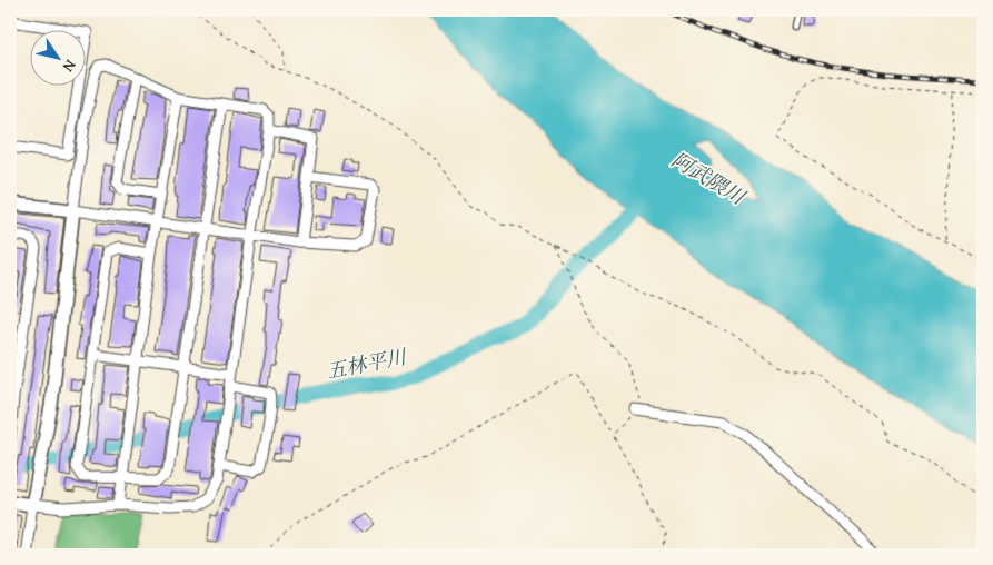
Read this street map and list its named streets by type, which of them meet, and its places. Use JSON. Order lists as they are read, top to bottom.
{
  "water": ["阿武隈川", "五林平川"],
  "north": "bottom right"
}
